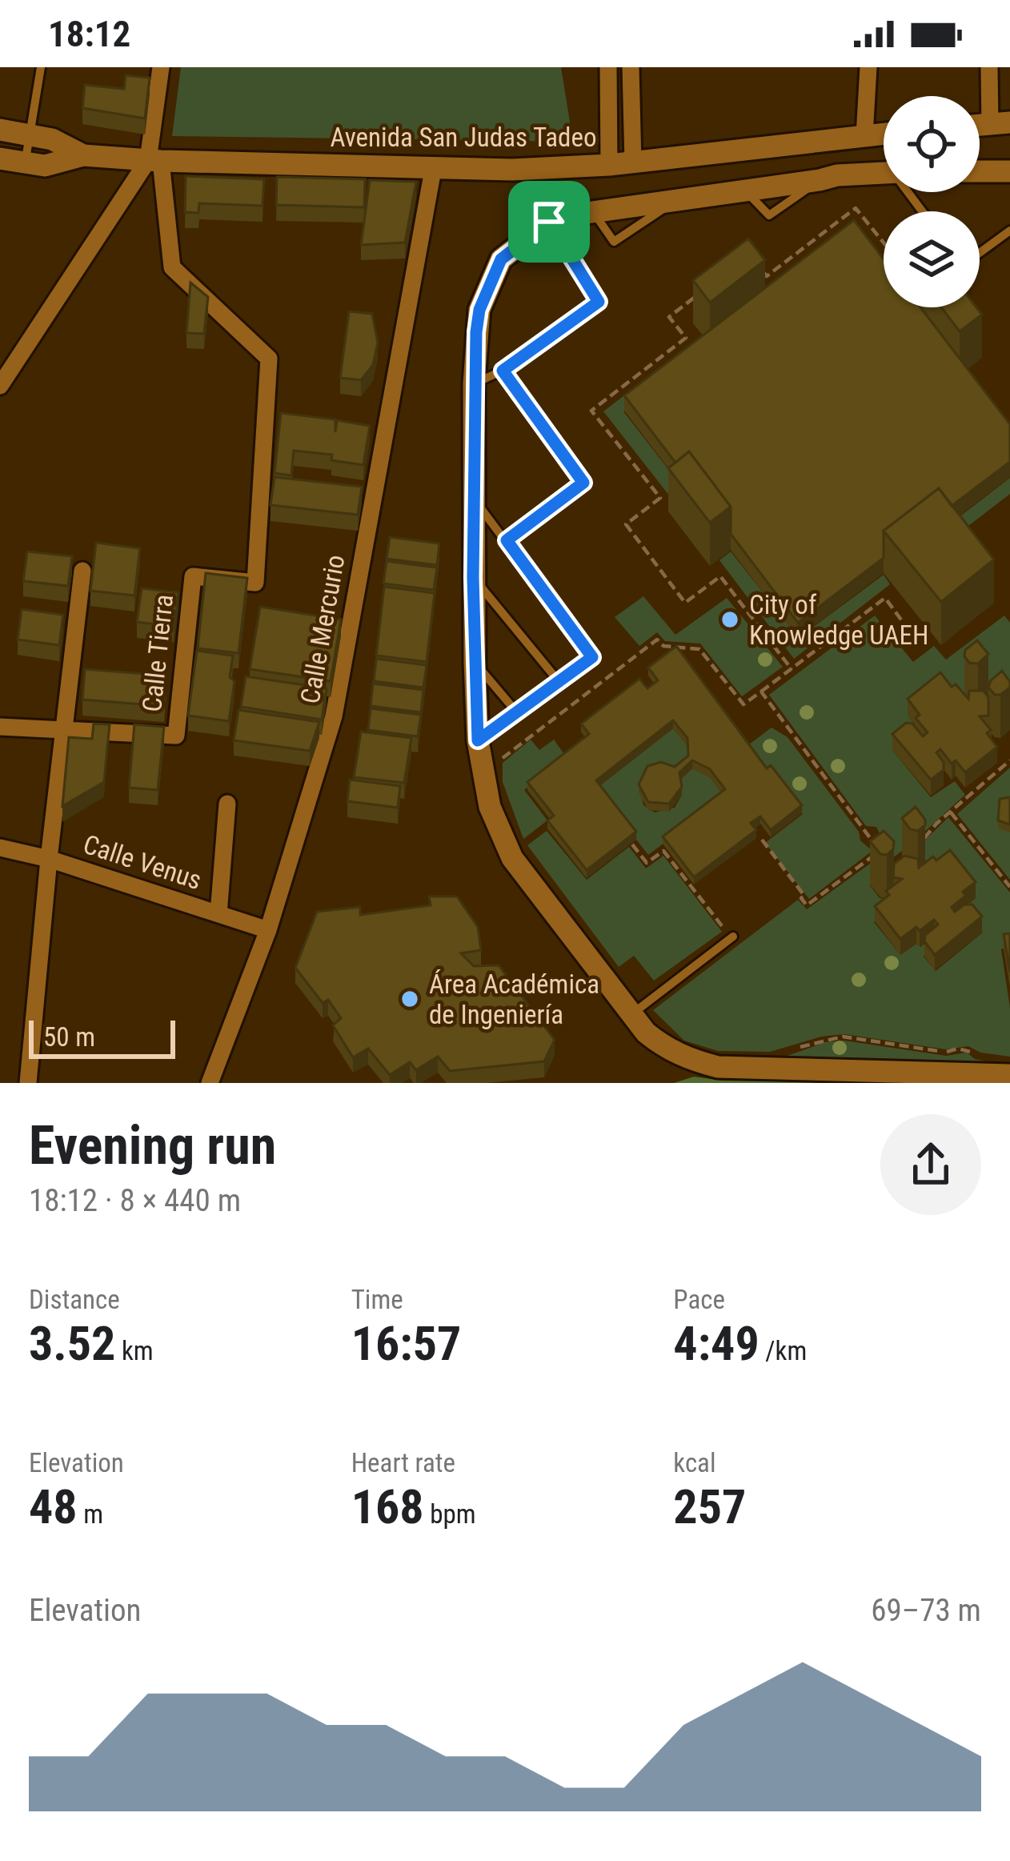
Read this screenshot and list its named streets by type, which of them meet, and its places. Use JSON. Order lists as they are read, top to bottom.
{
  "streets": {
    "street": [
      "Avenida San Judas Tadeo",
      "Calle Mercurio",
      "Calle Tierra",
      "Calle Venus"
    ]
  },
  "crossings": [
    ["Avenida San Judas Tadeo", "Calle Mercurio"],
    ["Avenida San Judas Tadeo", "Calle Tierra"],
    ["Calle Mercurio", "Calle Venus"]
  ],
  "places": ["City of Knowledge UAEH", "Área Académica de Ingeniería"],
  "scale_bar": "50 m",
  "page": {
    "status": "18:12",
    "scale": "50 m",
    "heading": ["Evening run", "18:12 · 8 × 440 m"],
    "stats": [
      ["Distance", "3.52 km"],
      ["Time", "16:57"],
      ["Pace", "4:49 /km"],
      ["Elevation", "48 m"],
      ["Heart rate", "168 bpm"],
      ["kcal", "257"]
    ],
    "chart": ["Elevation", "69–73 m"]
  }
}
